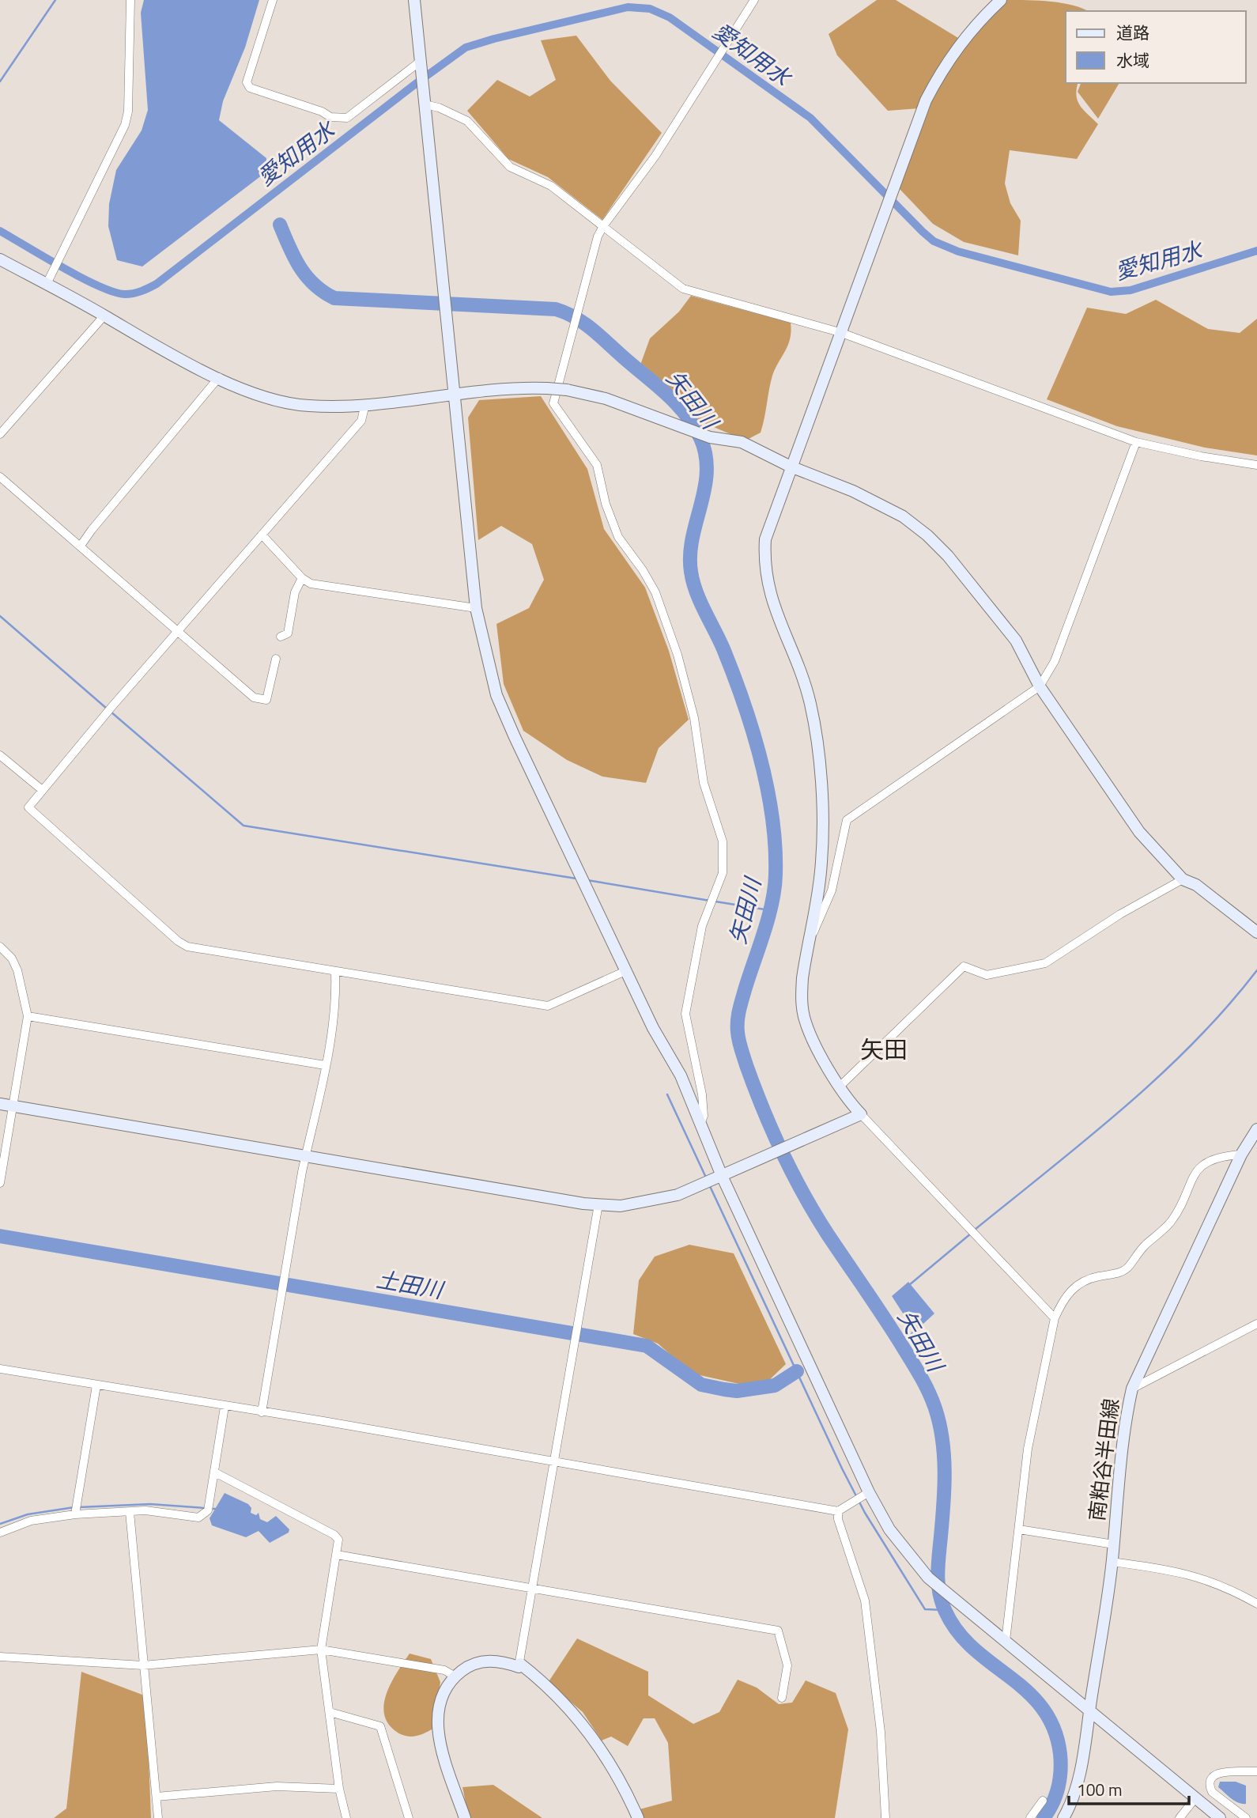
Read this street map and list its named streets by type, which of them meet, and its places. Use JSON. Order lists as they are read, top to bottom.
{
  "streets": {
    "street": ["南粕谷半田線"]
  },
  "districts": ["矢田"],
  "water": ["愛知用水", "矢田川", "土田川"],
  "legend": ["道路", "水域"],
  "scale_bar": "100 m"
}
